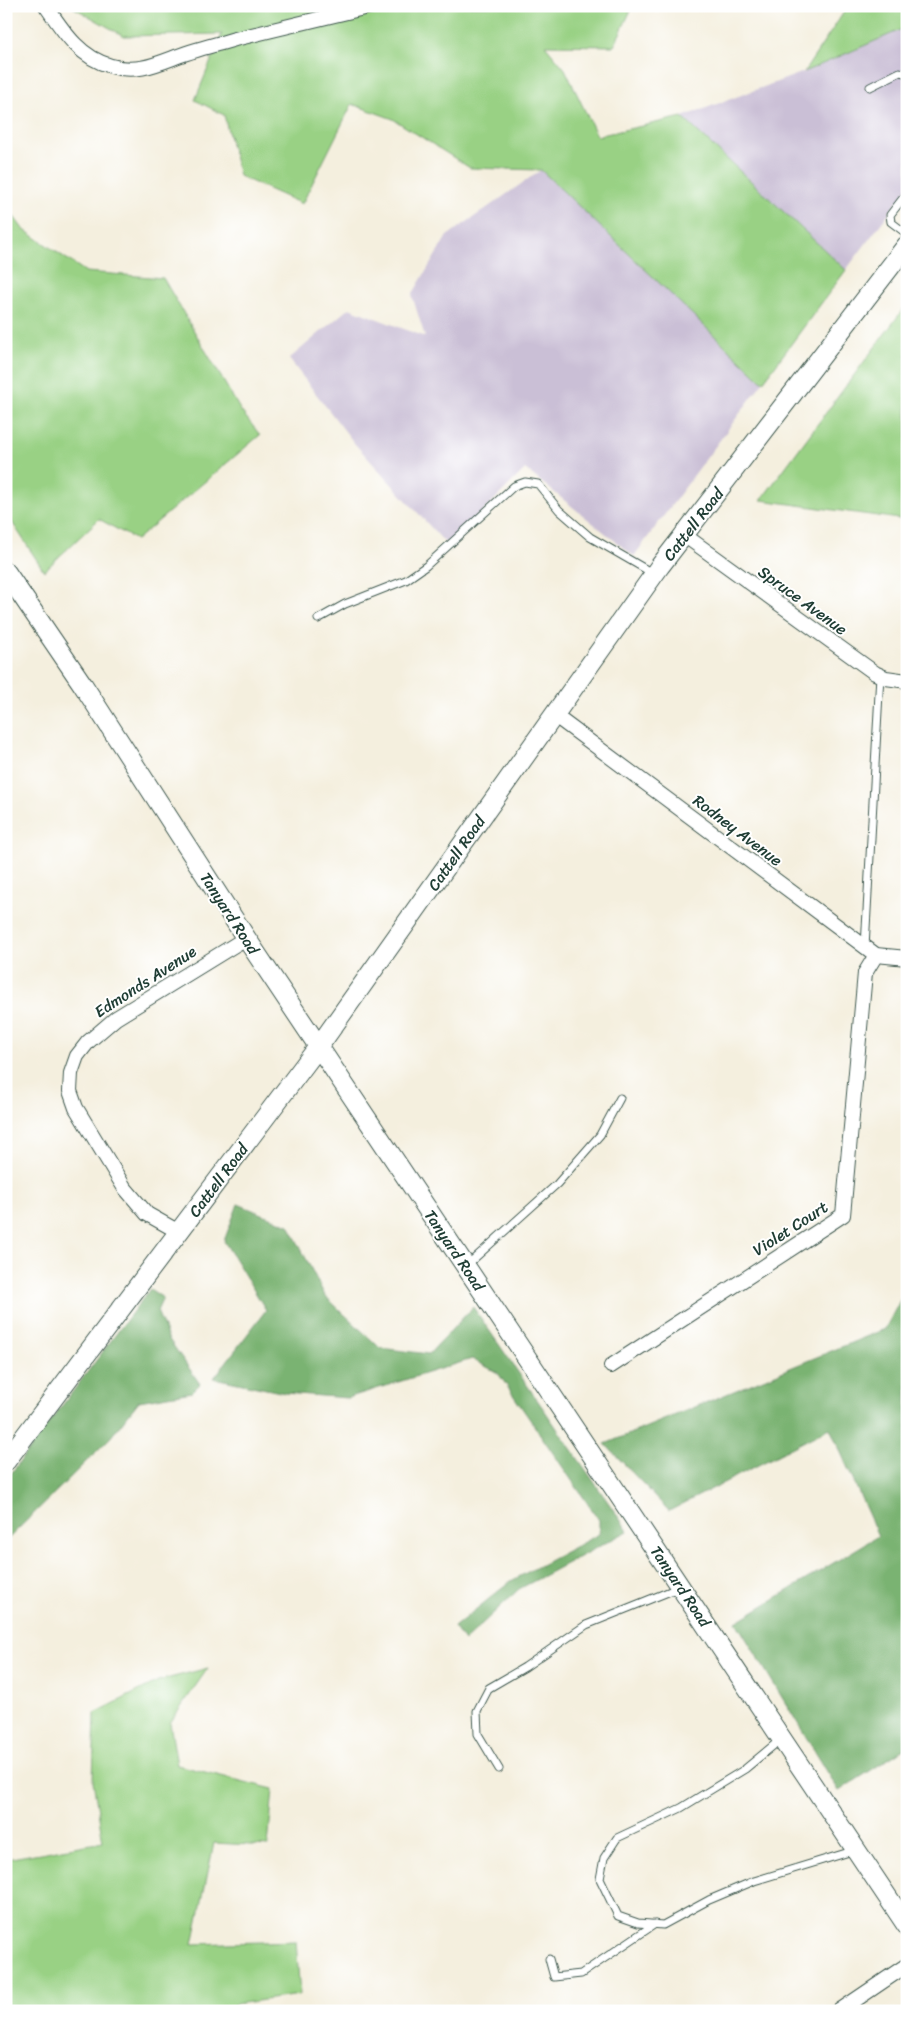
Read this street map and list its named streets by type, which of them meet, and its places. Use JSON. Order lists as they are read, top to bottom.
{
  "streets": {
    "street": [
      "Cattell Road",
      "Spruce Avenue",
      "Rodney Avenue",
      "Tanyard Road",
      "Edmonds Avenue",
      "Violet Court"
    ]
  },
  "crossings": [
    ["Cattell Road", "Spruce Avenue"],
    ["Cattell Road", "Rodney Avenue"],
    ["Cattell Road", "Tanyard Road"],
    ["Cattell Road", "Edmonds Avenue"],
    ["Rodney Avenue", "Violet Court"],
    ["Tanyard Road", "Edmonds Avenue"]
  ]
}
